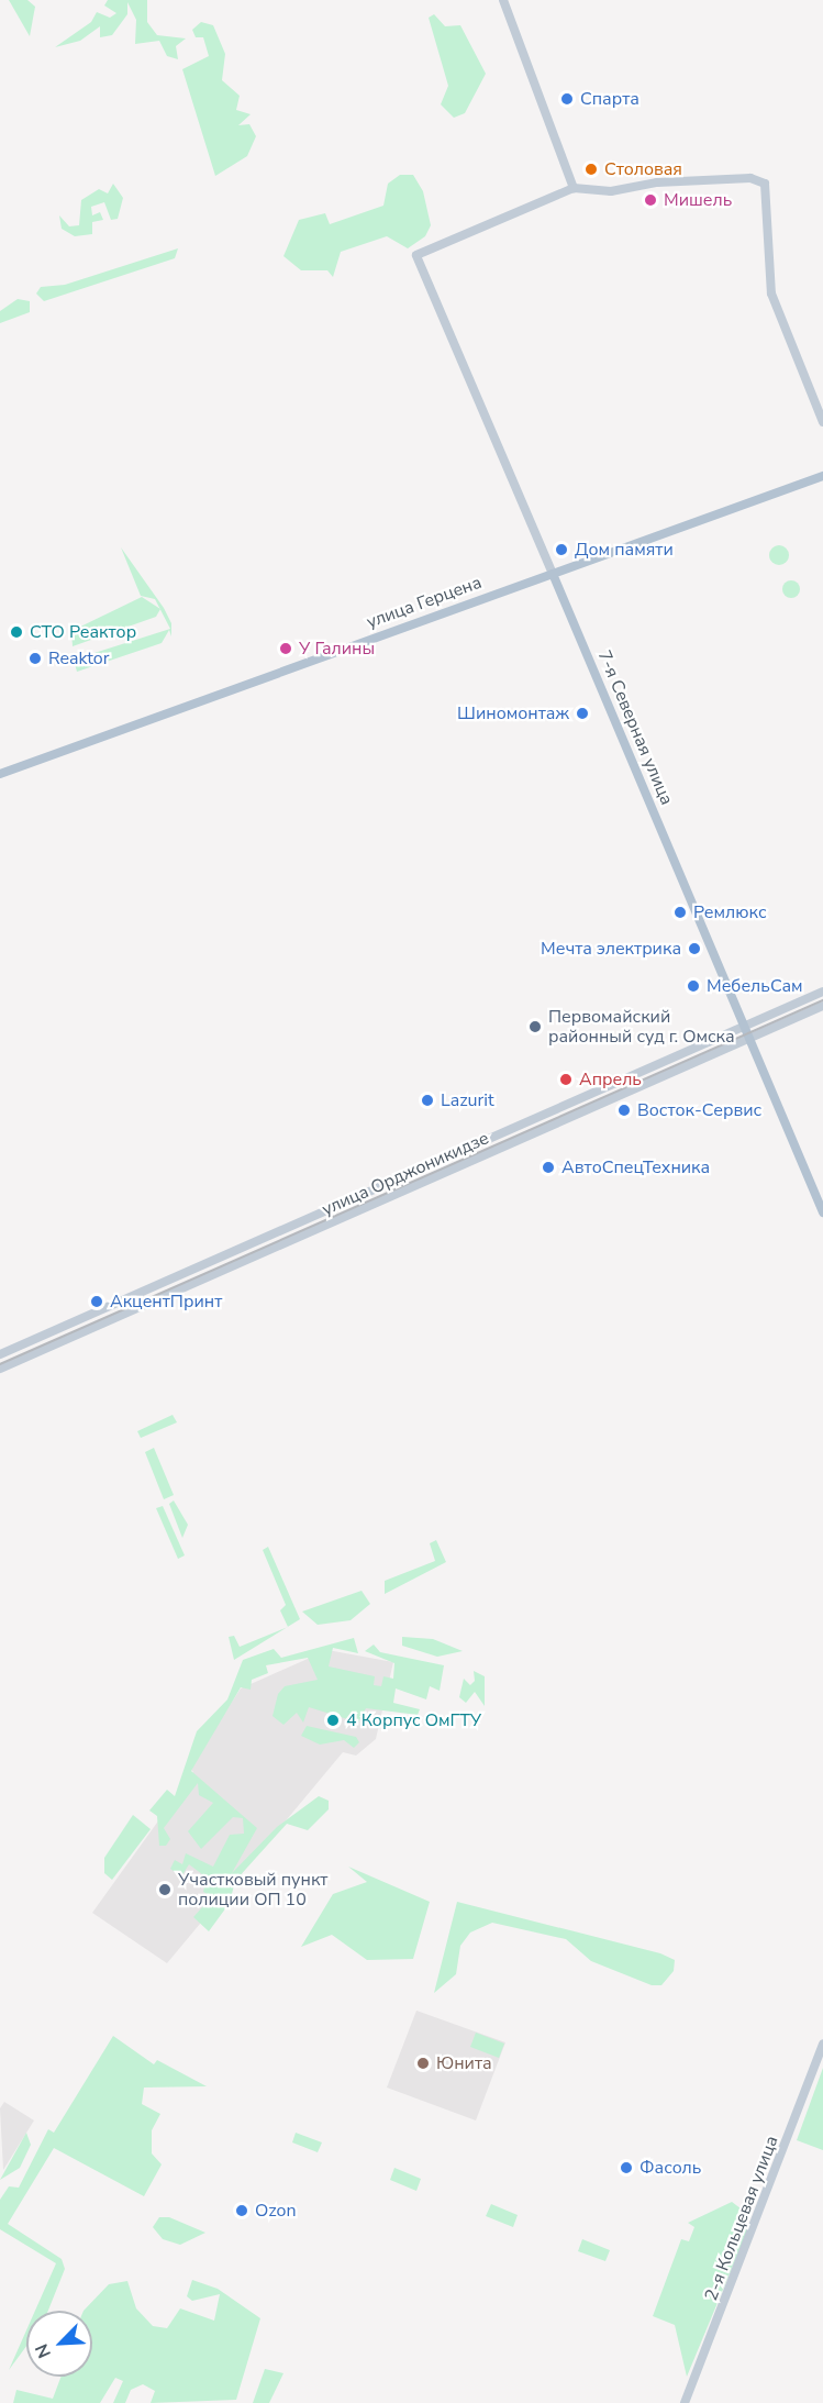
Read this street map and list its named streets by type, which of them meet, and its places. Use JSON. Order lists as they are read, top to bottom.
{
  "streets": {
    "main road": [
      "улица Герцена",
      "7-я Северная улица",
      "улица Орджоникидзе",
      "2-я Кольцевая улица"
    ]
  },
  "crossings": [
    ["улица Герцена", "7-я Северная улица"],
    ["7-я Северная улица", "улица Орджоникидзе"]
  ],
  "places": [
    "Спарта",
    "Столовая",
    "Мишель",
    "Дом памяти",
    "СТО Реактор",
    "У Галины",
    "Reaktor",
    "Шиномонтаж",
    "Ремлюкс",
    "Мечта электрика",
    "МебельСам",
    "Первомайский районный суд г. Омска",
    "Апрель",
    "Lazurit",
    "Восток-Сервис",
    "АвтоСпецТехника",
    "АкцентПринт",
    "4 Корпус ОмГТУ",
    "Участковый пункт полиции ОП 10",
    "Юнита",
    "Фасоль",
    "Ozon"
  ],
  "north": "bottom left"
}
